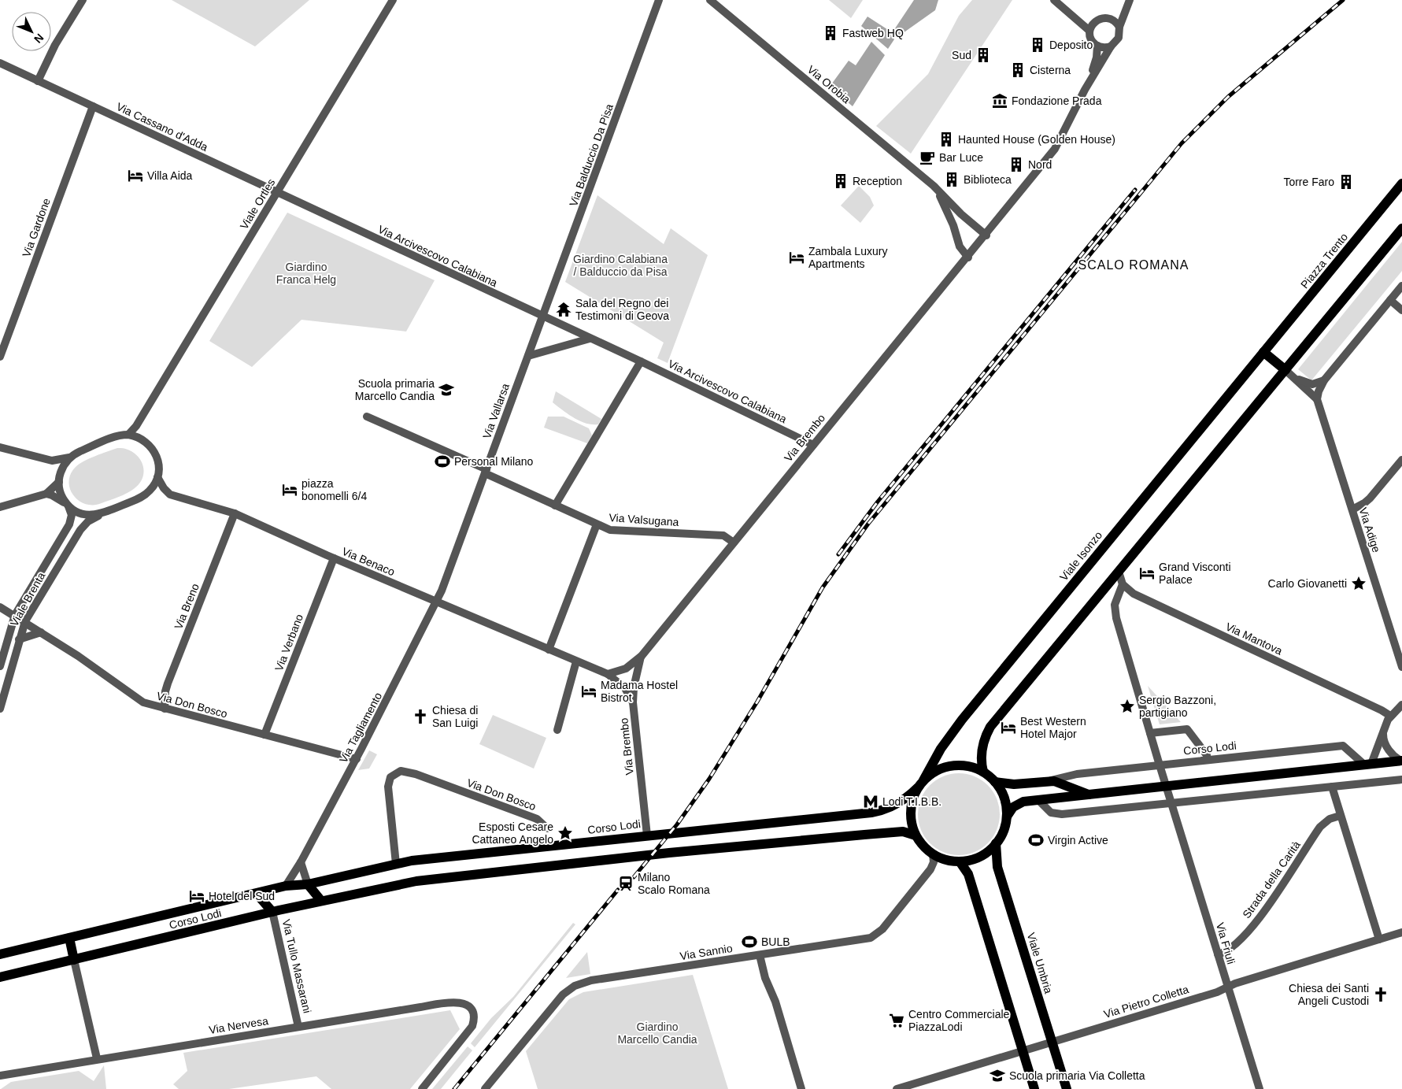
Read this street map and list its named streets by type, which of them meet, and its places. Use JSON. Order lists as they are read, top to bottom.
{
  "streets": {
    "main road": [
      "Piazza Trento",
      "Viale Isonzo",
      "Corso Lodi",
      "Viale Umbria",
      "Via Tullo Massarani"
    ],
    "street": [
      "Via Orobia",
      "Via Cassano d'Adda",
      "Via Balduccio Da Pisa",
      "Viale Ortles",
      "Via Gardone",
      "Via Arcivescovo Calabiana",
      "Via Vallarsa",
      "Via Brembo",
      "Via Valsugana",
      "Via Adige",
      "Via Benaco",
      "Viale Brenta",
      "Via Breno",
      "Via Mantova",
      "Via Verbano",
      "Via Don Bosco",
      "Via Tagliamento",
      "Strada della Carità",
      "Via Friuli",
      "Via Sannio",
      "Via Pietro Colletta",
      "Via Nervesa"
    ]
  },
  "crossings": [
    ["Via Orobia", "Via Brembo"],
    ["Via Cassano d'Adda", "Viale Ortles"],
    ["Via Cassano d'Adda", "Via Gardone"],
    ["Via Cassano d'Adda", "Via Arcivescovo Calabiana"],
    ["Via Balduccio Da Pisa", "Via Arcivescovo Calabiana"],
    ["Via Balduccio Da Pisa", "Via Vallarsa"],
    ["Viale Ortles", "Via Arcivescovo Calabiana"],
    ["Viale Ortles", "Via Benaco"],
    ["Viale Ortles", "Viale Brenta"],
    ["Via Arcivescovo Calabiana", "Via Vallarsa"],
    ["Via Arcivescovo Calabiana", "Via Brembo"],
    ["Piazza Trento", "Viale Isonzo"],
    ["Via Vallarsa", "Via Valsugana"],
    ["Via Vallarsa", "Via Benaco"],
    ["Via Vallarsa", "Via Tagliamento"],
    ["Via Brembo", "Via Valsugana"],
    ["Via Brembo", "Via Benaco"],
    ["Via Brembo", "Corso Lodi"],
    ["Viale Isonzo", "Corso Lodi"],
    ["Viale Isonzo", "Via Sannio"],
    ["Viale Isonzo", "Viale Umbria"],
    ["Via Benaco", "Viale Brenta"],
    ["Via Benaco", "Via Breno"],
    ["Via Benaco", "Via Verbano"],
    ["Via Benaco", "Via Tagliamento"],
    ["Viale Brenta", "Via Don Bosco"],
    ["Via Breno", "Via Don Bosco"],
    ["Via Mantova", "Via Friuli"],
    ["Via Verbano", "Via Don Bosco"],
    ["Via Don Bosco", "Via Tagliamento"],
    ["Via Don Bosco", "Corso Lodi"],
    ["Via Tagliamento", "Corso Lodi"],
    ["Corso Lodi", "Via Friuli"],
    ["Corso Lodi", "Via Sannio"],
    ["Corso Lodi", "Viale Umbria"],
    ["Corso Lodi", "Via Tullo Massarani"],
    ["Strada della Carità", "Via Friuli"],
    ["Via Friuli", "Via Pietro Colletta"],
    ["Via Sannio", "Viale Umbria"],
    ["Viale Umbria", "Via Pietro Colletta"],
    ["Via Tullo Massarani", "Via Nervesa"]
  ],
  "districts": ["SCALO ROMANA"],
  "parks": ["Giardino Calabiana / Balduccio da Pisa", "Giardino Franca Helg", "Giardino Marcello Candia"],
  "places": {
    "building": [
      "Fastweb HQ",
      "Deposito",
      "Sud",
      "Cisterna",
      "Haunted House (Golden House)",
      "Nord",
      "Biblioteca",
      "Reception",
      "Torre Faro"
    ],
    "museum": ["Fondazione Prada"],
    "cafe": ["Bar Luce"],
    "hotel": [
      "Villa Aida",
      "Zambala Luxury Apartments",
      "piazza bonomelli 6/4",
      "Grand Visconti Palace",
      "Madama Hostel Bistrot",
      "Best Western Hotel Major",
      "Hotel del Sud"
    ],
    "temple": ["Sala del Regno dei Testimoni di Geova"],
    "school or university": ["Scuola primaria Marcello Candia", "Scuola primaria Via Colletta"],
    "sports": ["Personal Milano", "Virgin Active", "BULB"],
    "place": ["Carlo Giovanetti", "Sergio Bazzoni, partigiano", "Esposti Cesare Cattaneo Angelo"],
    "church": ["Chiesa di San Luigi", "Chiesa dei Santi Angeli Custodi"],
    "metro station": ["Lodi T.I.B.B."],
    "station": ["Milano Scalo Romana"],
    "supermarket": ["Centro Commerciale PiazzaLodi"]
  },
  "north": "bottom right"
}
